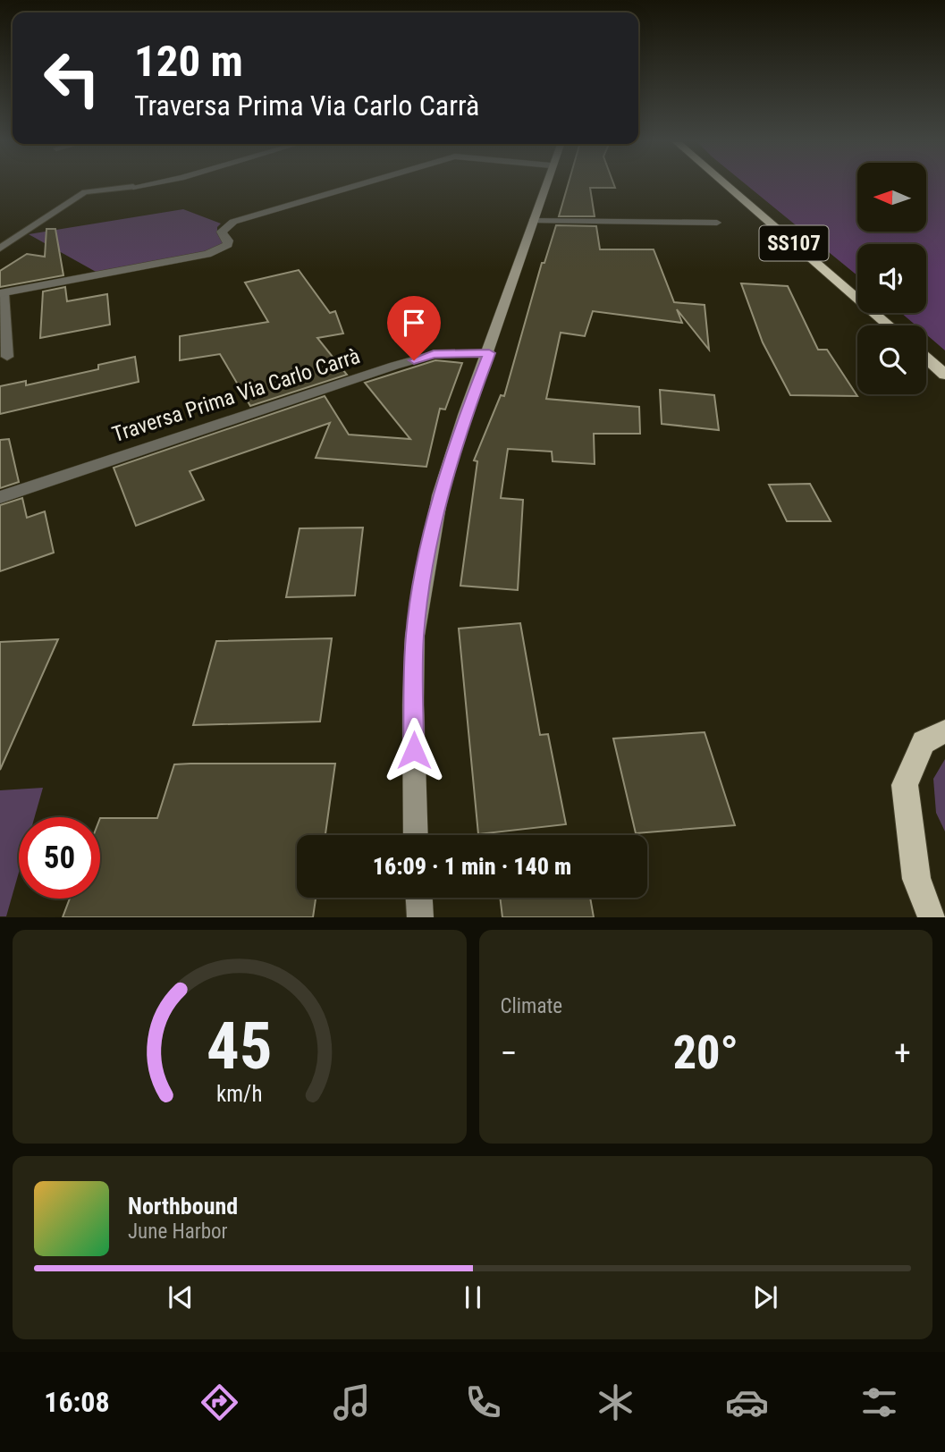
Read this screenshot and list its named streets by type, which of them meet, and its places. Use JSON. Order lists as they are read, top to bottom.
{
  "streets": {
    "highway": ["SS107"],
    "street": ["Traversa Prima Via Carlo Carrà"]
  },
  "north": "left",
  "page": {
    "turn": ["120 m", "Traversa Prima Via Carlo Carrà"],
    "limit": "50",
    "trip": "16:09 · 1 min · 140 m",
    "tile": "Climate",
    "heat": ["−", "20°", "+"],
    "song": ["Northbound", "June Harbor"],
    "tabs": "16:08",
    "gauge": ["45", "km/h"]
  }
}
